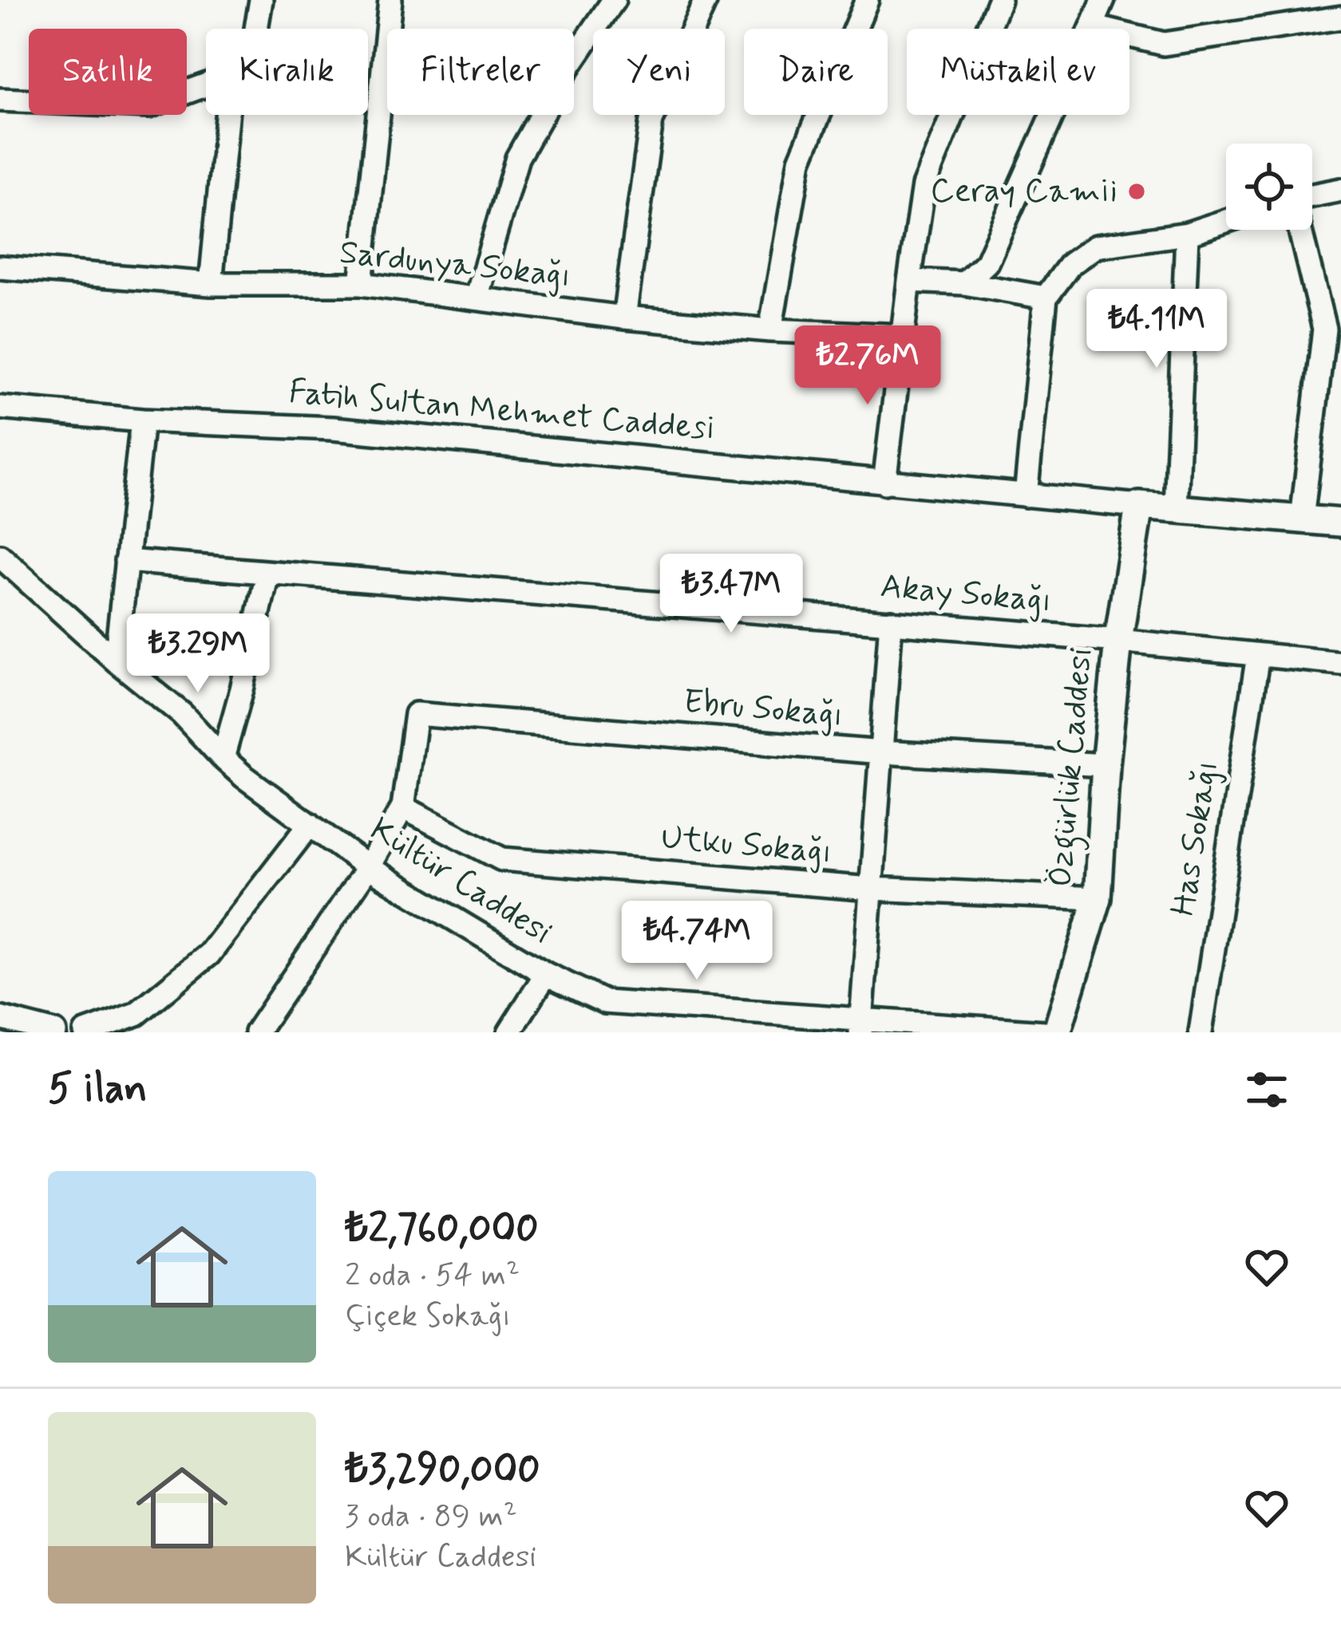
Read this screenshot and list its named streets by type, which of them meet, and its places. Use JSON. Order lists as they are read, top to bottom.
{
  "streets": {
    "street": [
      "Sardunya Sokağı",
      "Fatih Sultan Mehmet Caddesi",
      "Akay Sokağı",
      "Ebru Sokağı",
      "Özgürlük Caddesi",
      "Has Sokağı",
      "Utku Sokağı",
      "Kültür Caddesi"
    ]
  },
  "crossings": [
    ["Fatih Sultan Mehmet Caddesi", "Özgürlük Caddesi"],
    ["Akay Sokağı", "Özgürlük Caddesi"],
    ["Akay Sokağı", "Has Sokağı"],
    ["Ebru Sokağı", "Özgürlük Caddesi"],
    ["Ebru Sokağı", "Utku Sokağı"],
    ["Özgürlük Caddesi", "Utku Sokağı"]
  ],
  "places": ["Ceray Camii"],
  "page": {
    "chip": [
      "Satılık",
      "Kiralık",
      "Filtreler",
      "Yeni",
      "Daire",
      "Müstakil ev"
    ],
    "price": [
      "₺4.11M",
      "₺2.76M",
      "₺3.47M",
      "₺3.29M",
      "₺4.74M"
    ],
    "heading": "5 ilan",
    "list": [
      {
        "name": "₺2,760,000",
        "note": "2 oda · 54 m² · Çiçek Sokağı"
      },
      {
        "name": "₺3,290,000",
        "note": "3 oda · 89 m² · Kültür Caddesi"
      }
    ]
  }
}
